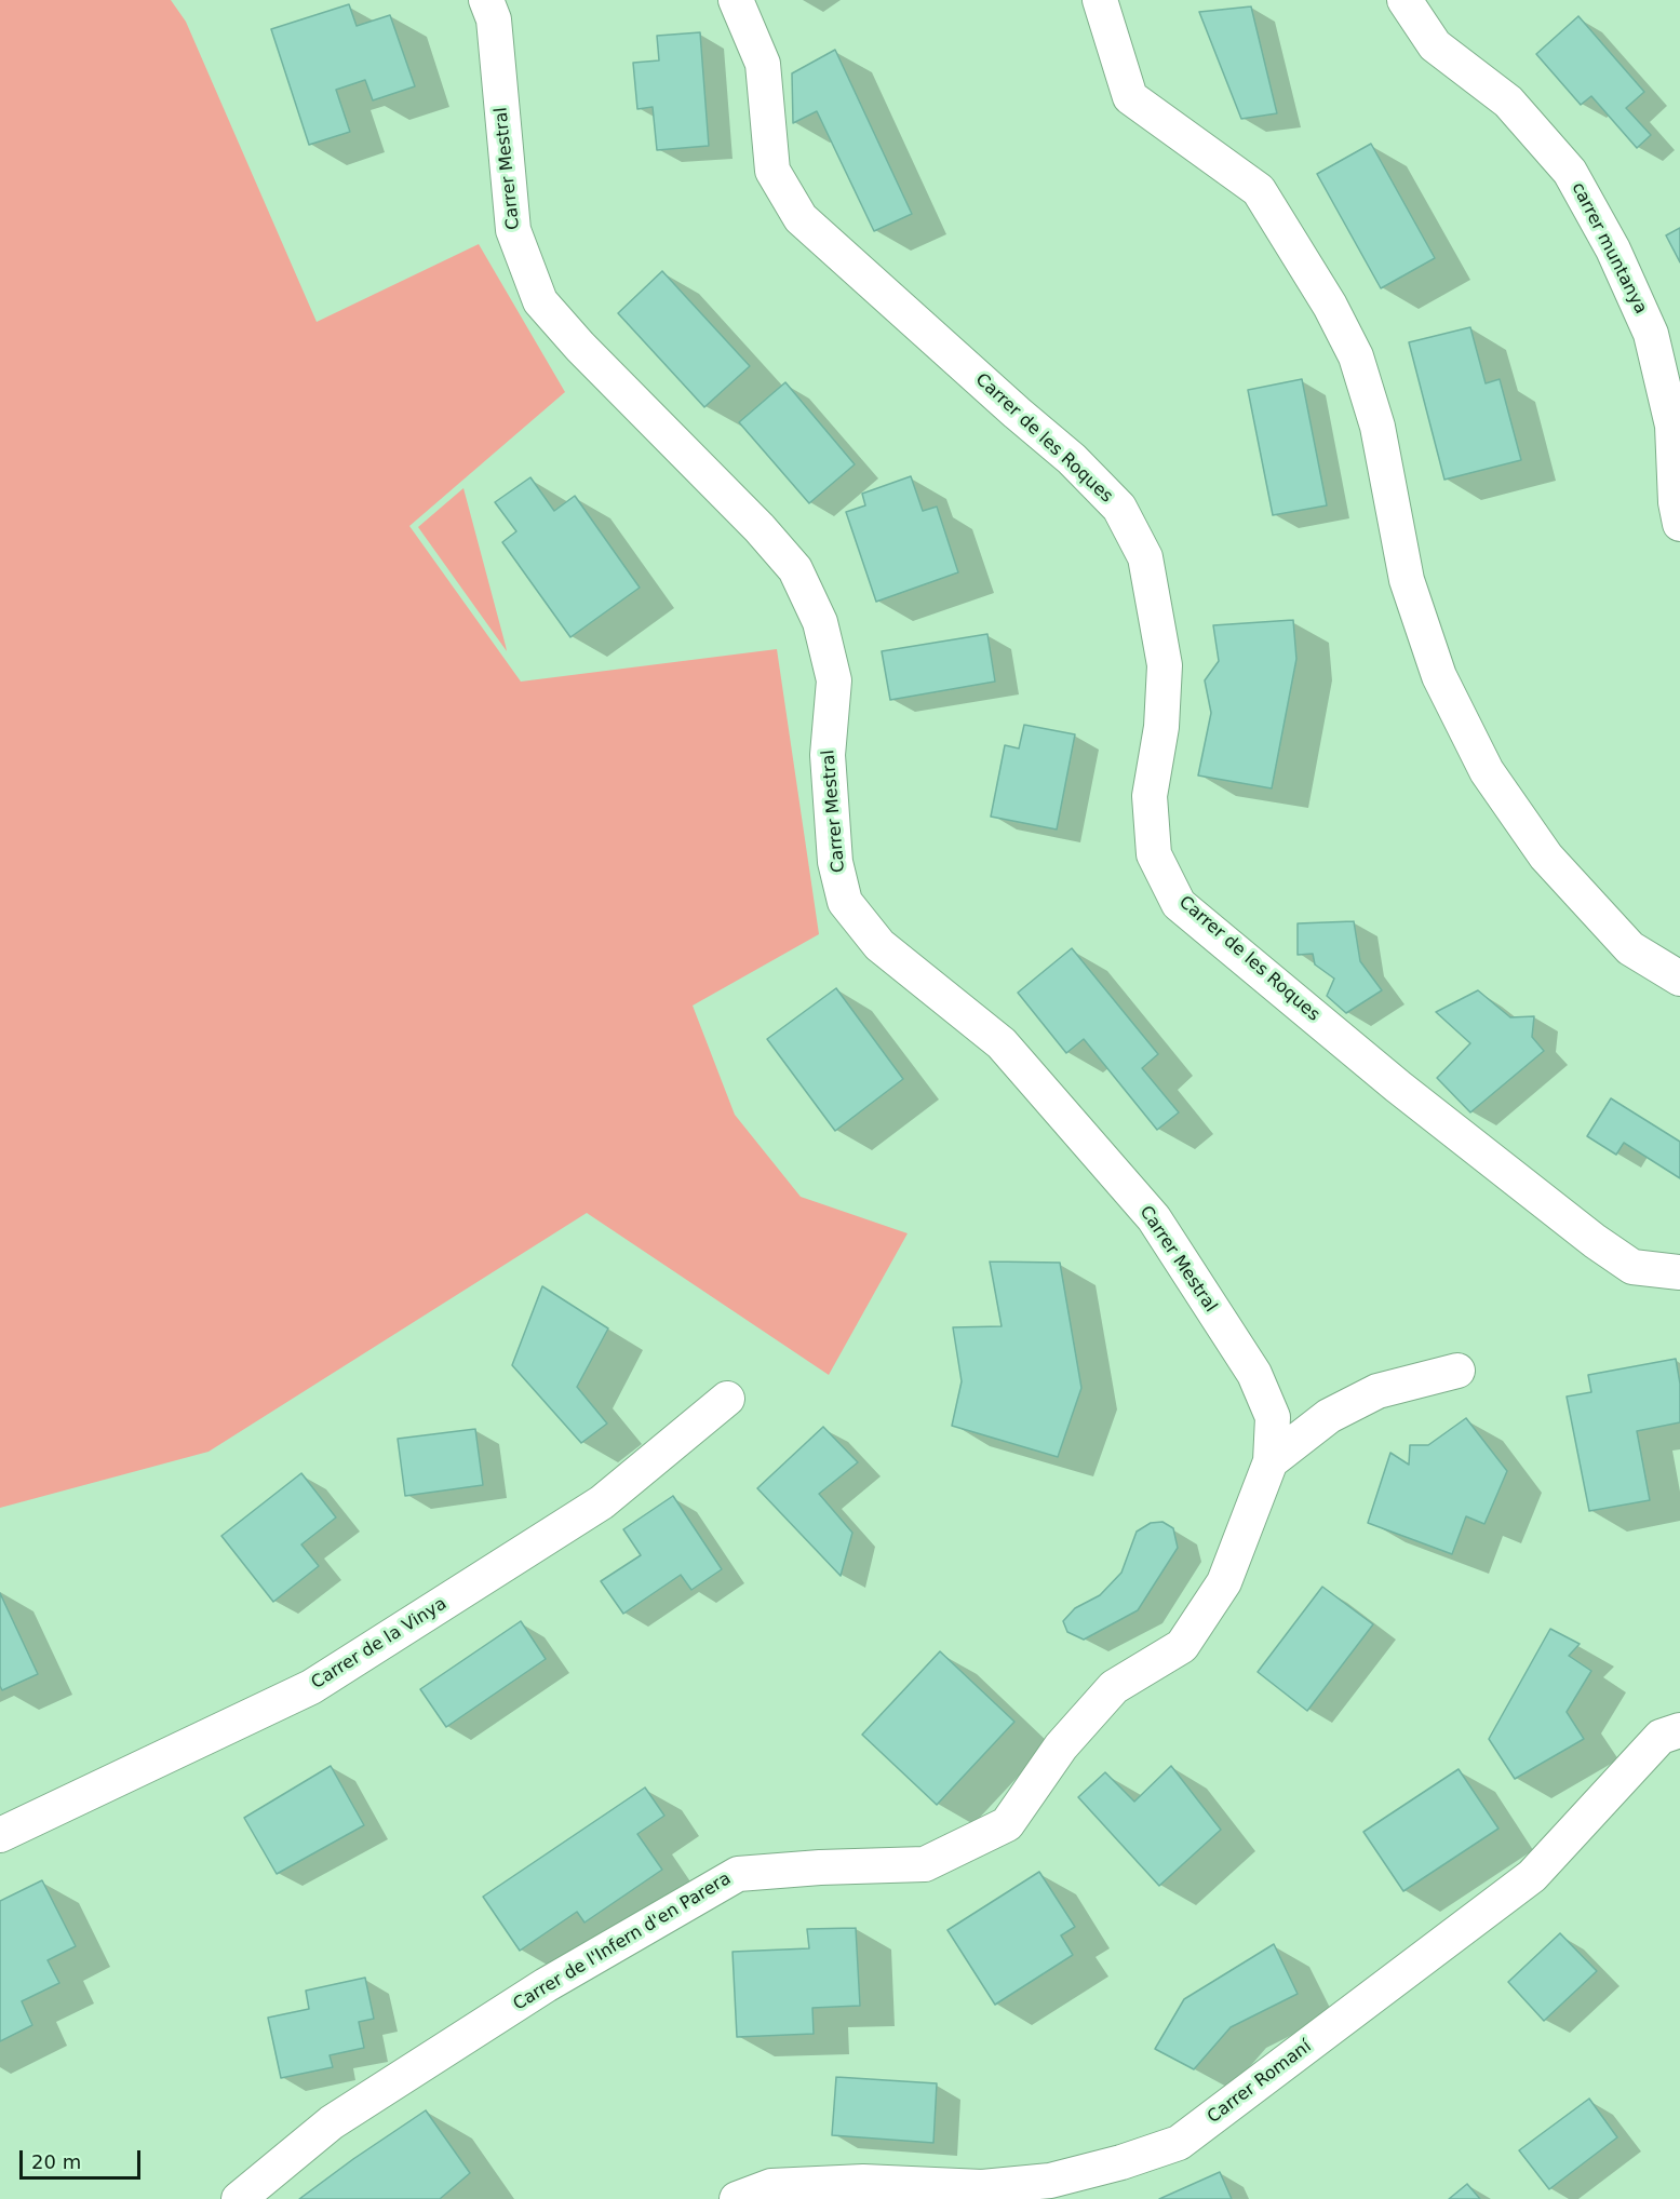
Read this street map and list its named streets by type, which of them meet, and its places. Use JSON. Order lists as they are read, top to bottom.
{
  "streets": {
    "street": [
      "Carrer Mestral",
      "carrer muntanya",
      "Carrer de les Roques",
      "Carrer de la Vinya",
      "Carrer de l'Infern d'en Parera",
      "Carrer Romaní"
    ]
  },
  "crossings": [
    ["Carrer Mestral", "Carrer de l'Infern d'en Parera"]
  ],
  "scale_bar": "20 m"
}
